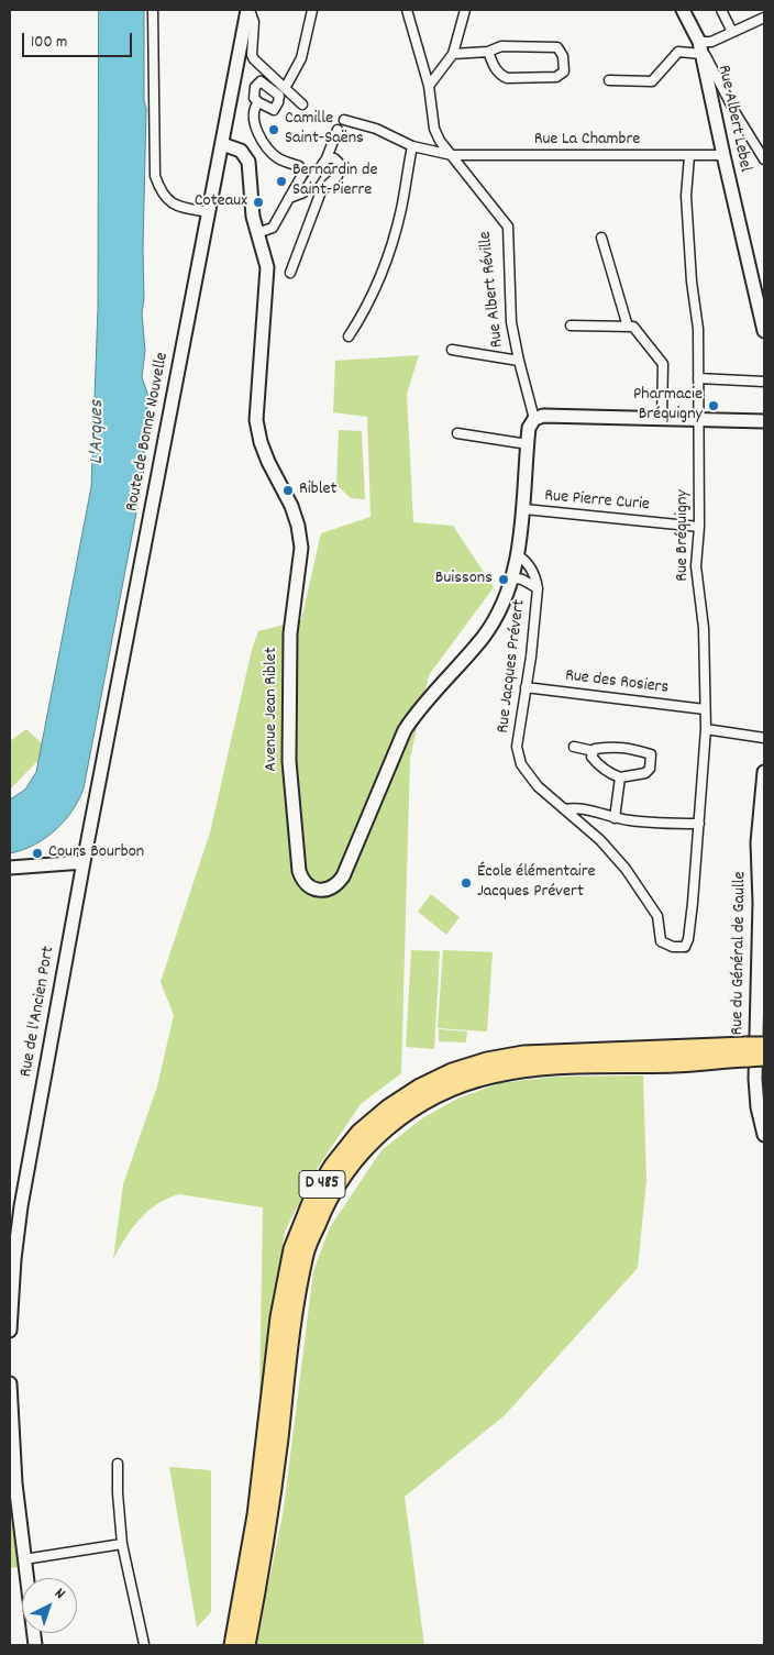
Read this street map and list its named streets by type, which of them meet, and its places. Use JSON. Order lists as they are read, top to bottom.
{
  "streets": {
    "highway": ["D 485"],
    "street": [
      "Rue Albert Lebel",
      "Rue La Chambre",
      "Rue Albert Réville",
      "Route de Bonne Nouvelle",
      "Rue Pierre Curie",
      "Rue Bréquigny",
      "Rue Jacques Prévert",
      "Rue des Rosiers",
      "Avenue Jean Riblet",
      "Rue du Général de Gaulle",
      "Rue de l'Ancien Port"
    ]
  },
  "crossings": [
    ["Rue Albert Lebel", "Rue La Chambre"],
    ["Rue La Chambre", "Rue Albert Réville"],
    ["Rue La Chambre", "Rue Bréquigny"],
    ["Rue Albert Réville", "Rue Pierre Curie"],
    ["Rue Albert Réville", "Rue Jacques Prévert"],
    ["Rue Albert Réville", "Avenue Jean Riblet"],
    ["Route de Bonne Nouvelle", "Avenue Jean Riblet"],
    ["Route de Bonne Nouvelle", "Rue de l'Ancien Port"],
    ["Rue Pierre Curie", "Rue Bréquigny"],
    ["Rue Bréquigny", "Rue Jacques Prévert"],
    ["Rue Bréquigny", "Rue des Rosiers"],
    ["Rue Jacques Prévert", "Rue des Rosiers"],
    ["Rue Jacques Prévert", "Avenue Jean Riblet"]
  ],
  "water": ["L'Arques"],
  "places": [
    "Camille Saint-Saëns",
    "Bernardin de Saint-Pierre",
    "Coteaux",
    "Pharmacie Bréquigny",
    "Riblet",
    "Buissons",
    "Cours Bourbon",
    "École élémentaire Jacques Prévert"
  ],
  "scale_bar": "100 m",
  "north": "top right"
}
